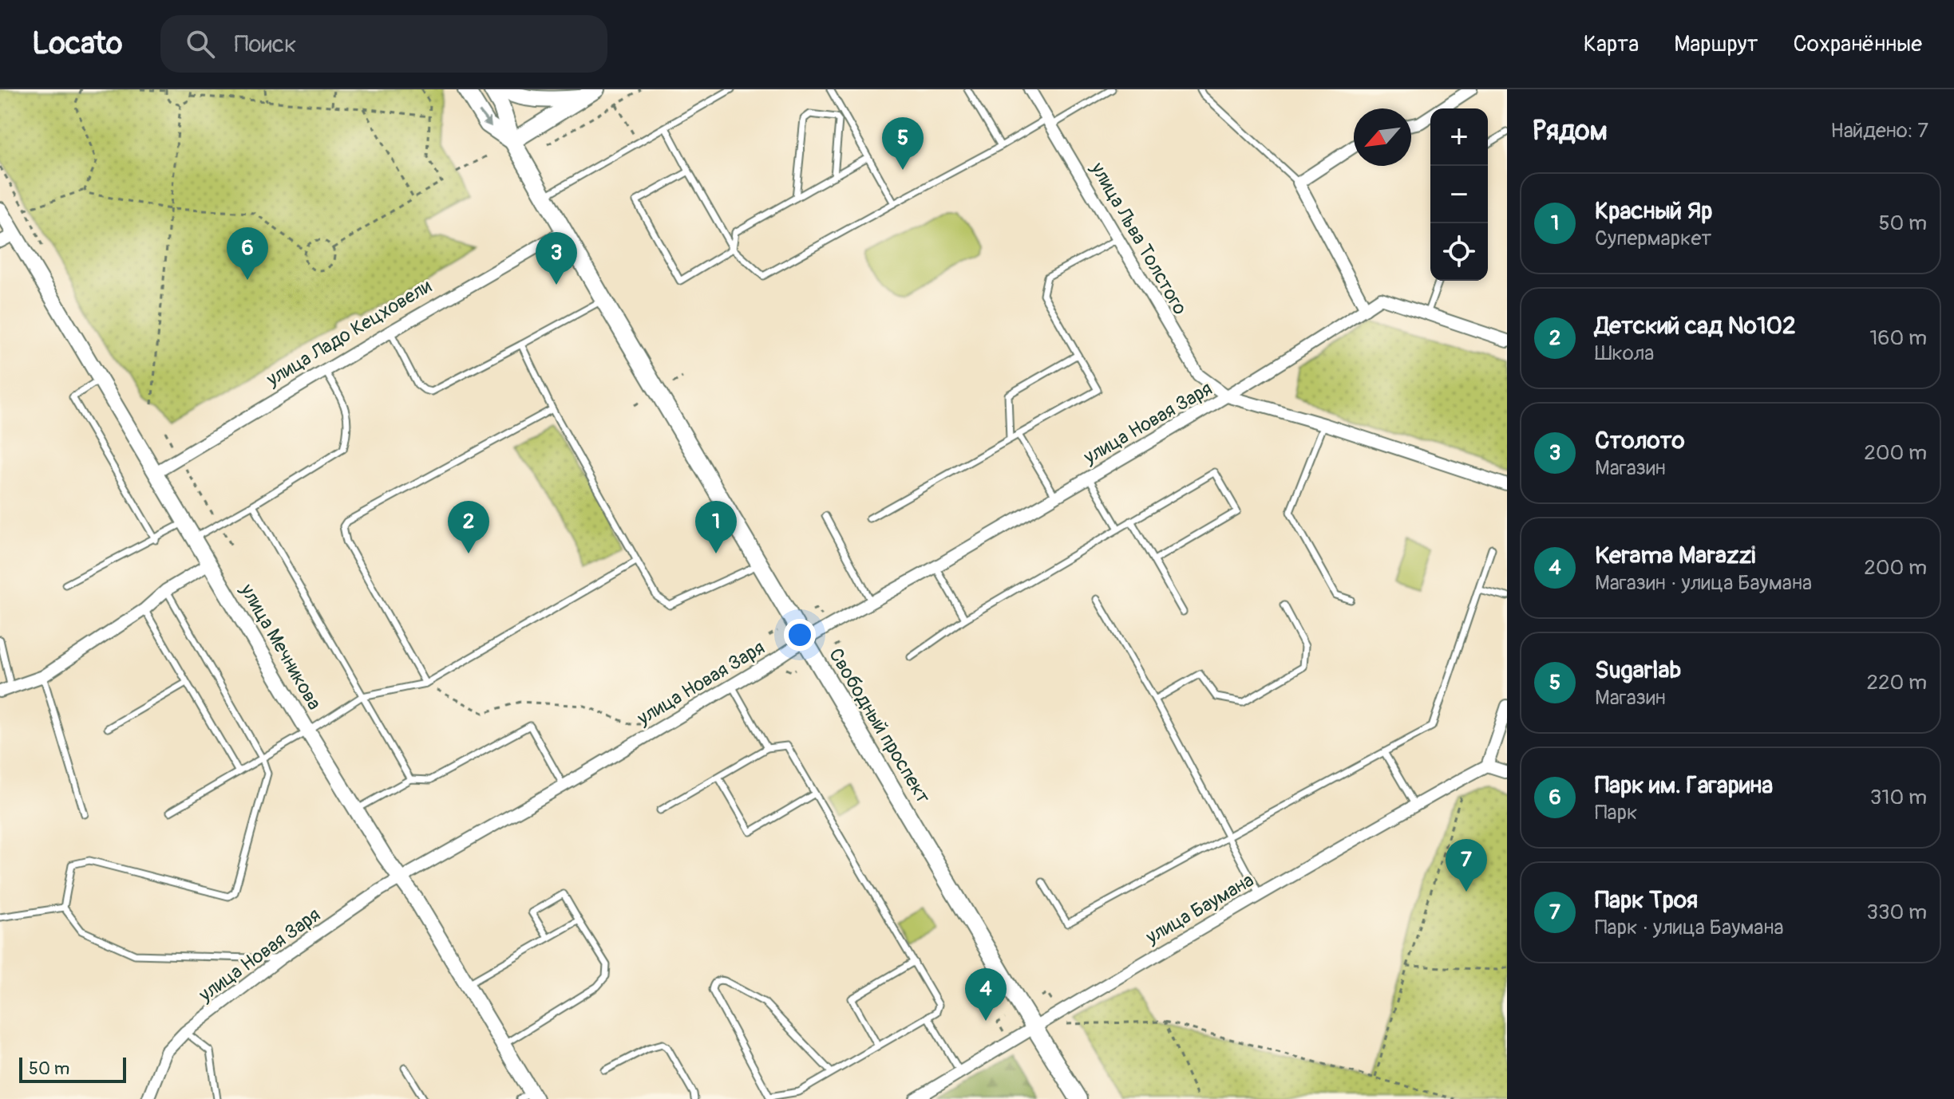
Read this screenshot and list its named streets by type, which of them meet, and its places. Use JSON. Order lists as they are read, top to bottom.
{
  "streets": {
    "main road": ["Свободный проспект"],
    "street": [
      "улица Льва Толстого",
      "улица Ладо Кецховели",
      "улица Новая Заря",
      "улица Мечникова",
      "улица Баумана"
    ]
  },
  "crossings": [
    ["улица Льва Толстого", "улица Новая Заря"],
    ["улица Ладо Кецховели", "улица Мечникова"],
    ["улица Ладо Кецховели", "Свободный проспект"],
    ["улица Новая Заря", "улица Мечникова"],
    ["улица Новая Заря", "Свободный проспект"],
    ["Свободный проспект", "улица Баумана"]
  ],
  "scale_bar": "50 m",
  "north": "bottom left",
  "page": {
    "header": "Locato",
    "search": "Поиск",
    "nav": ["Карта", "Маршрут", "Сохранённые"],
    "heading": ["Рядом", "Найдено: 7"],
    "map_buttons": ["+", "−"],
    "pins": [
      "5",
      "6",
      "3",
      "1",
      "2",
      "7",
      "4"
    ],
    "list": [
      {
        "mark": "1",
        "name": "Красный Яр",
        "note": "Супермаркет",
        "value": "50 m"
      },
      {
        "mark": "2",
        "name": "Детский сад №102",
        "note": "Школа",
        "value": "160 m"
      },
      {
        "mark": "3",
        "name": "Столото",
        "note": "Магазин",
        "value": "200 m"
      },
      {
        "mark": "4",
        "name": "Kerama Marazzi",
        "note": "Магазин · улица Баумана",
        "value": "200 m"
      },
      {
        "mark": "5",
        "name": "Sugarlab",
        "note": "Магазин",
        "value": "220 m"
      },
      {
        "mark": "6",
        "name": "Парк им. Гагарина",
        "note": "Парк",
        "value": "310 m"
      },
      {
        "mark": "7",
        "name": "Парк Троя",
        "note": "Парк · улица Баумана",
        "value": "330 m"
      }
    ],
    "scale": "50 m"
  }
}
